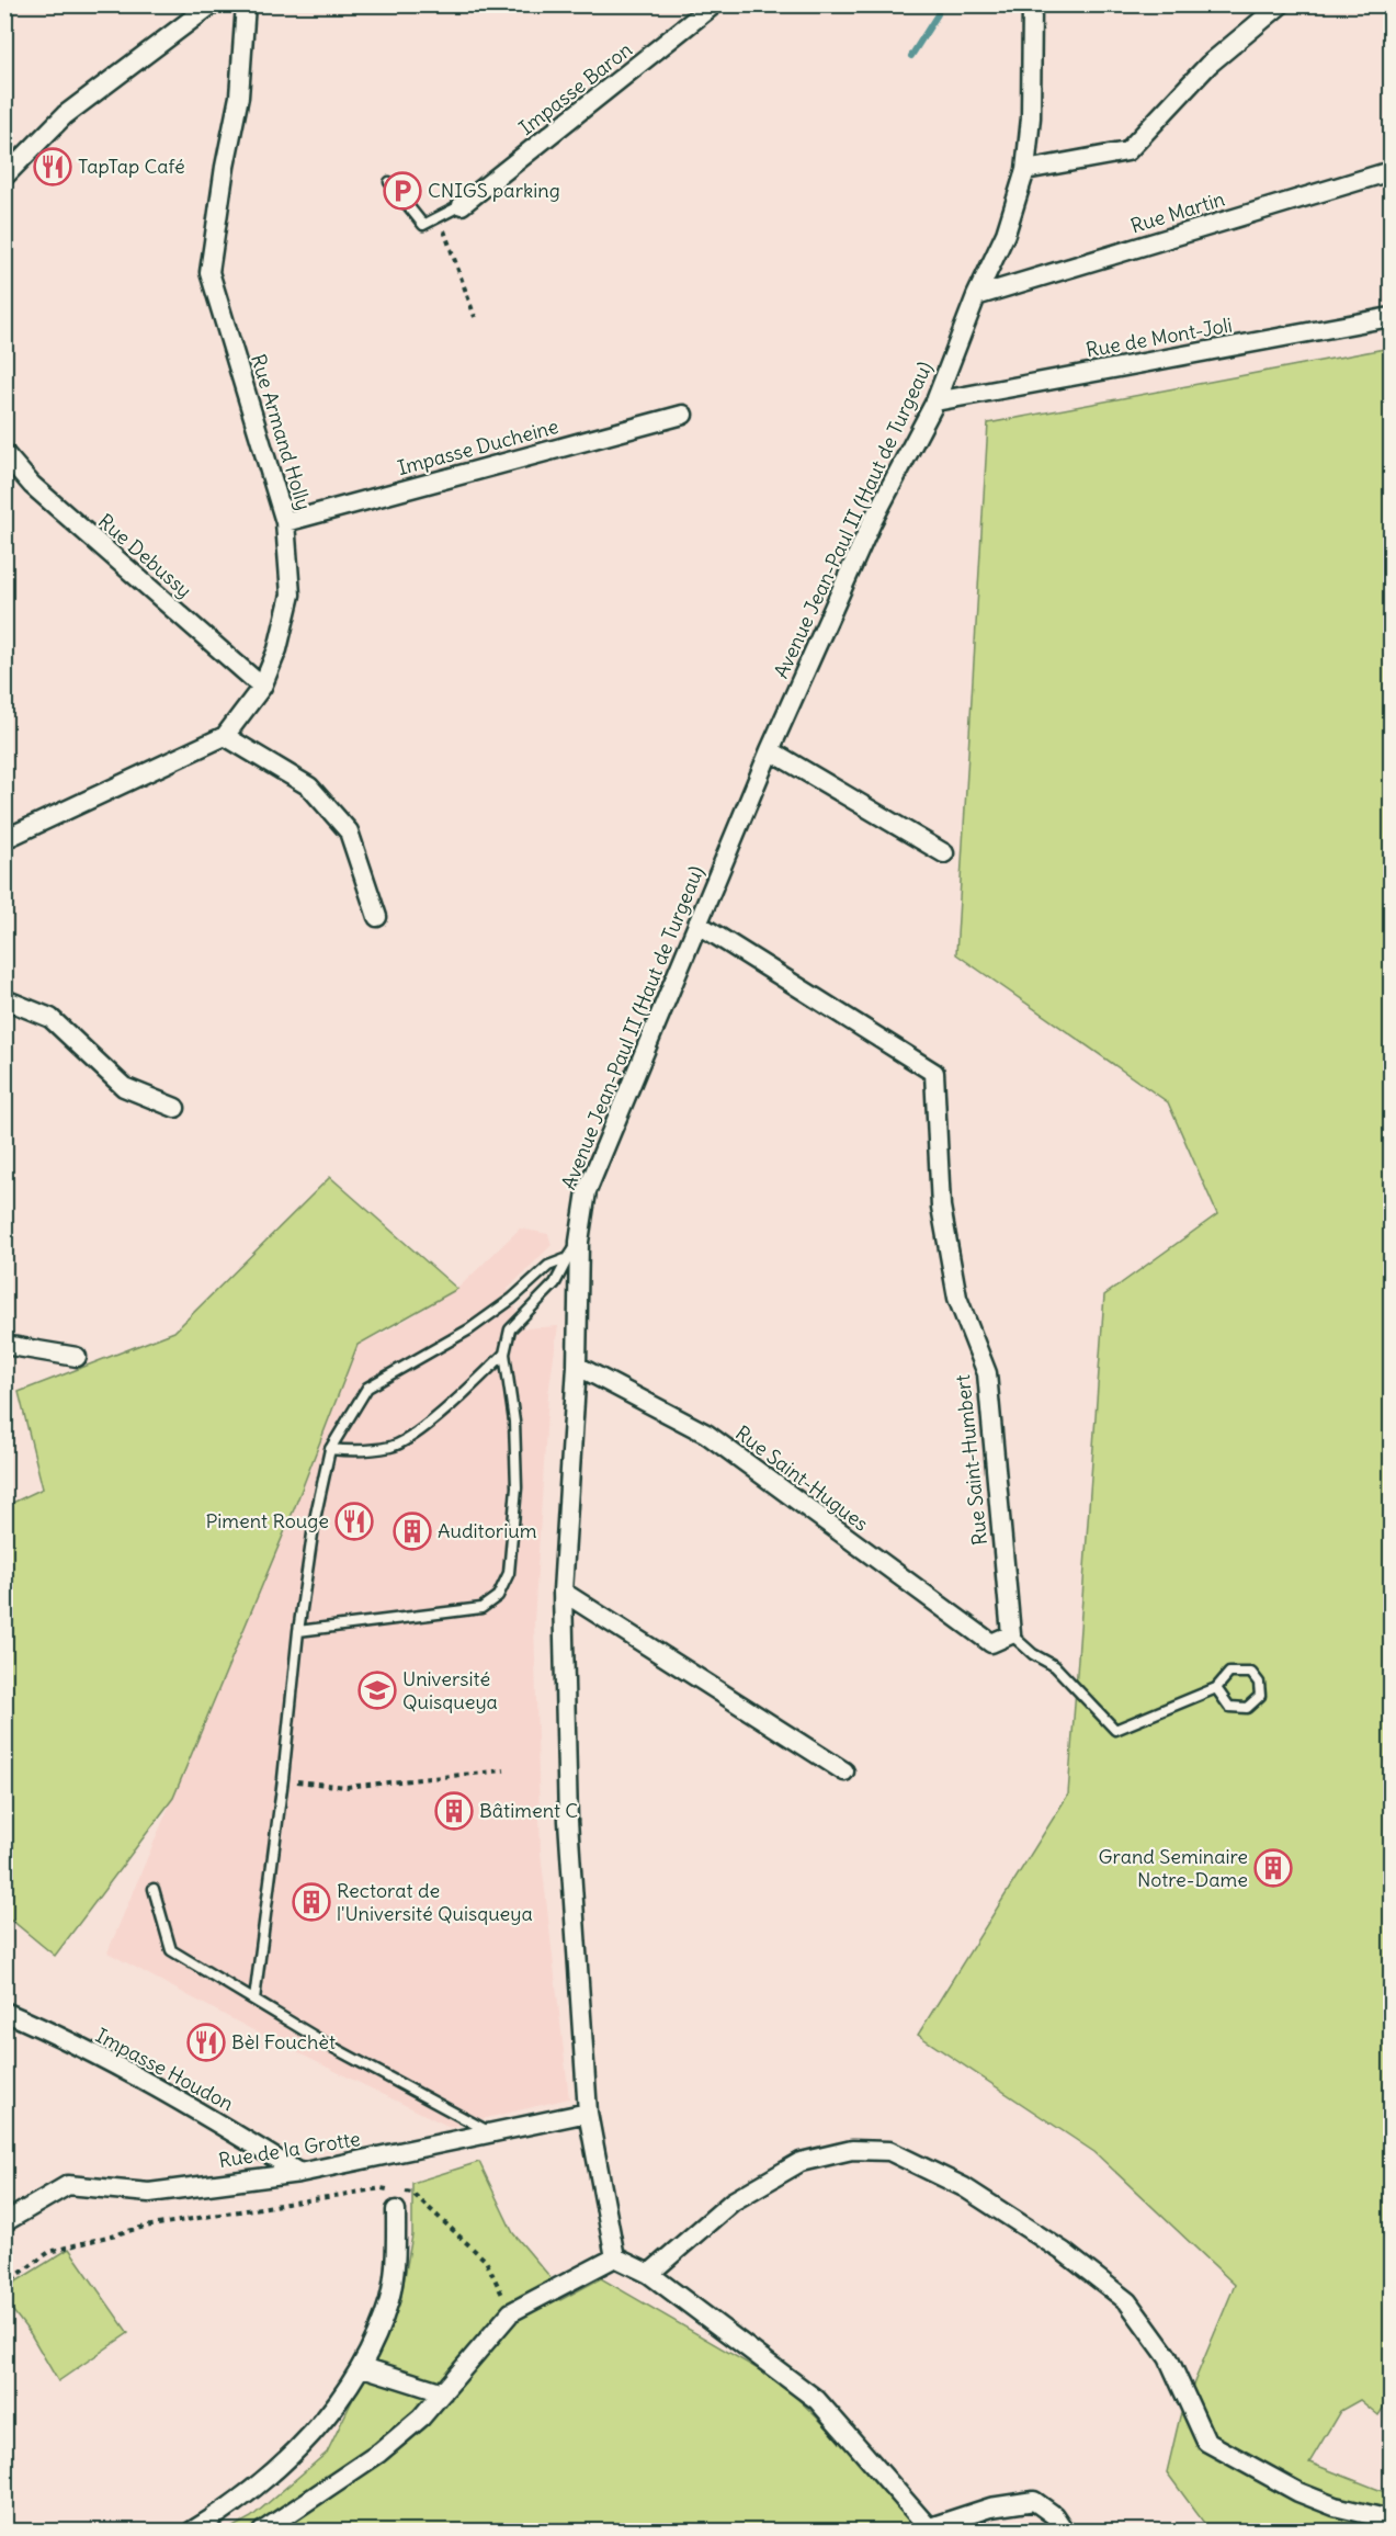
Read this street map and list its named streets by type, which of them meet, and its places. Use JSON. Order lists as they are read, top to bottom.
{
  "streets": {
    "street": [
      "Impasse Baron",
      "Rue Martin",
      "Rue de Mont-Joli",
      "Rue Armand Holly",
      "Impasse Ducheine",
      "Avenue Jean-Paul II (Haut de Turgeau)",
      "Rue Debussy",
      "Rue Saint-Humbert",
      "Rue Saint-Hugues",
      "Impasse Houdon",
      "Rue de la Grotte"
    ]
  },
  "crossings": [
    ["Rue Martin", "Avenue Jean-Paul II (Haut de Turgeau)"],
    ["Rue de Mont-Joli", "Avenue Jean-Paul II (Haut de Turgeau)"],
    ["Rue Armand Holly", "Impasse Ducheine"],
    ["Rue Armand Holly", "Rue Debussy"],
    ["Avenue Jean-Paul II (Haut de Turgeau)", "Rue Saint-Humbert"],
    ["Avenue Jean-Paul II (Haut de Turgeau)", "Rue Saint-Hugues"],
    ["Avenue Jean-Paul II (Haut de Turgeau)", "Rue de la Grotte"],
    ["Rue Saint-Humbert", "Rue Saint-Hugues"],
    ["Impasse Houdon", "Rue de la Grotte"]
  ],
  "places": {
    "restaurant": ["TapTap Café", "Piment Rouge", "Bèl Fouchèt"],
    "parking": ["CNIGS parking"],
    "building": [
      "Auditorium",
      "Bâtiment C",
      "Grand Seminaire Notre-Dame",
      "Rectorat de l'Université Quisqueya"
    ],
    "school or university": ["Université Quisqueya"]
  }
}
